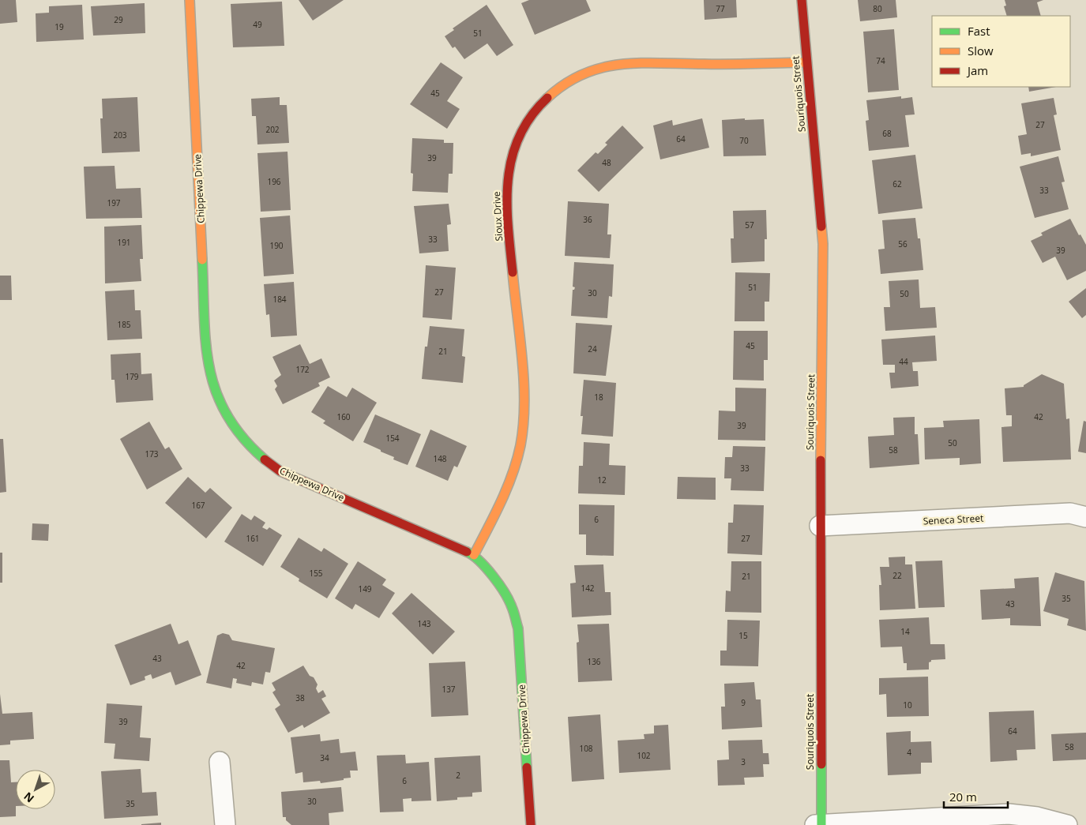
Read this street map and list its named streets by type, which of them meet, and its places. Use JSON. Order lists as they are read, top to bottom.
{
  "streets": {
    "street": [
      "Souriquois Street",
      "Chippewa Drive",
      "Sioux Drive",
      "Seneca Street"
    ]
  },
  "crossings": [
    ["Souriquois Street", "Sioux Drive"],
    ["Souriquois Street", "Seneca Street"],
    ["Chippewa Drive", "Sioux Drive"]
  ],
  "house_numbers": [
    "77",
    "80",
    "29",
    "49",
    "19",
    "51",
    "74",
    "45",
    "27",
    "202",
    "68",
    "203",
    "64",
    "70",
    "39",
    "48",
    "196",
    "62",
    "33",
    "197",
    "36",
    "57",
    "33",
    "191",
    "56",
    "190",
    "39",
    "51",
    "27",
    "30",
    "50",
    "184",
    "185",
    "45",
    "24",
    "21",
    "44",
    "172",
    "179",
    "18",
    "160",
    "42",
    "39",
    "154",
    "50",
    "58",
    "173",
    "148",
    "33",
    "12",
    "167",
    "6",
    "161",
    "27",
    "155",
    "22",
    "21",
    "142",
    "149",
    "35",
    "43",
    "143",
    "14",
    "15",
    "43",
    "136",
    "42",
    "137",
    "38",
    "9",
    "10",
    "39",
    "64",
    "58",
    "108",
    "4",
    "102",
    "34",
    "3",
    "2",
    "6",
    "30",
    "35"
  ],
  "legend": ["Fast", "Slow", "Jam"],
  "scale_bar": "20 m",
  "north": "bottom left"
}
